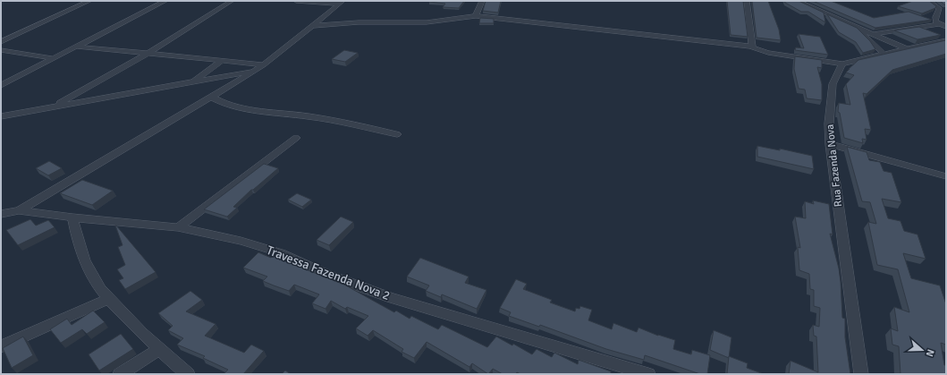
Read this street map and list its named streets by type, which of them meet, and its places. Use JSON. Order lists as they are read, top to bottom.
{
  "streets": {
    "street": ["Rua Fazenda Nova", "Travessa Fazenda Nova 2"]
  },
  "north": "right"
}
